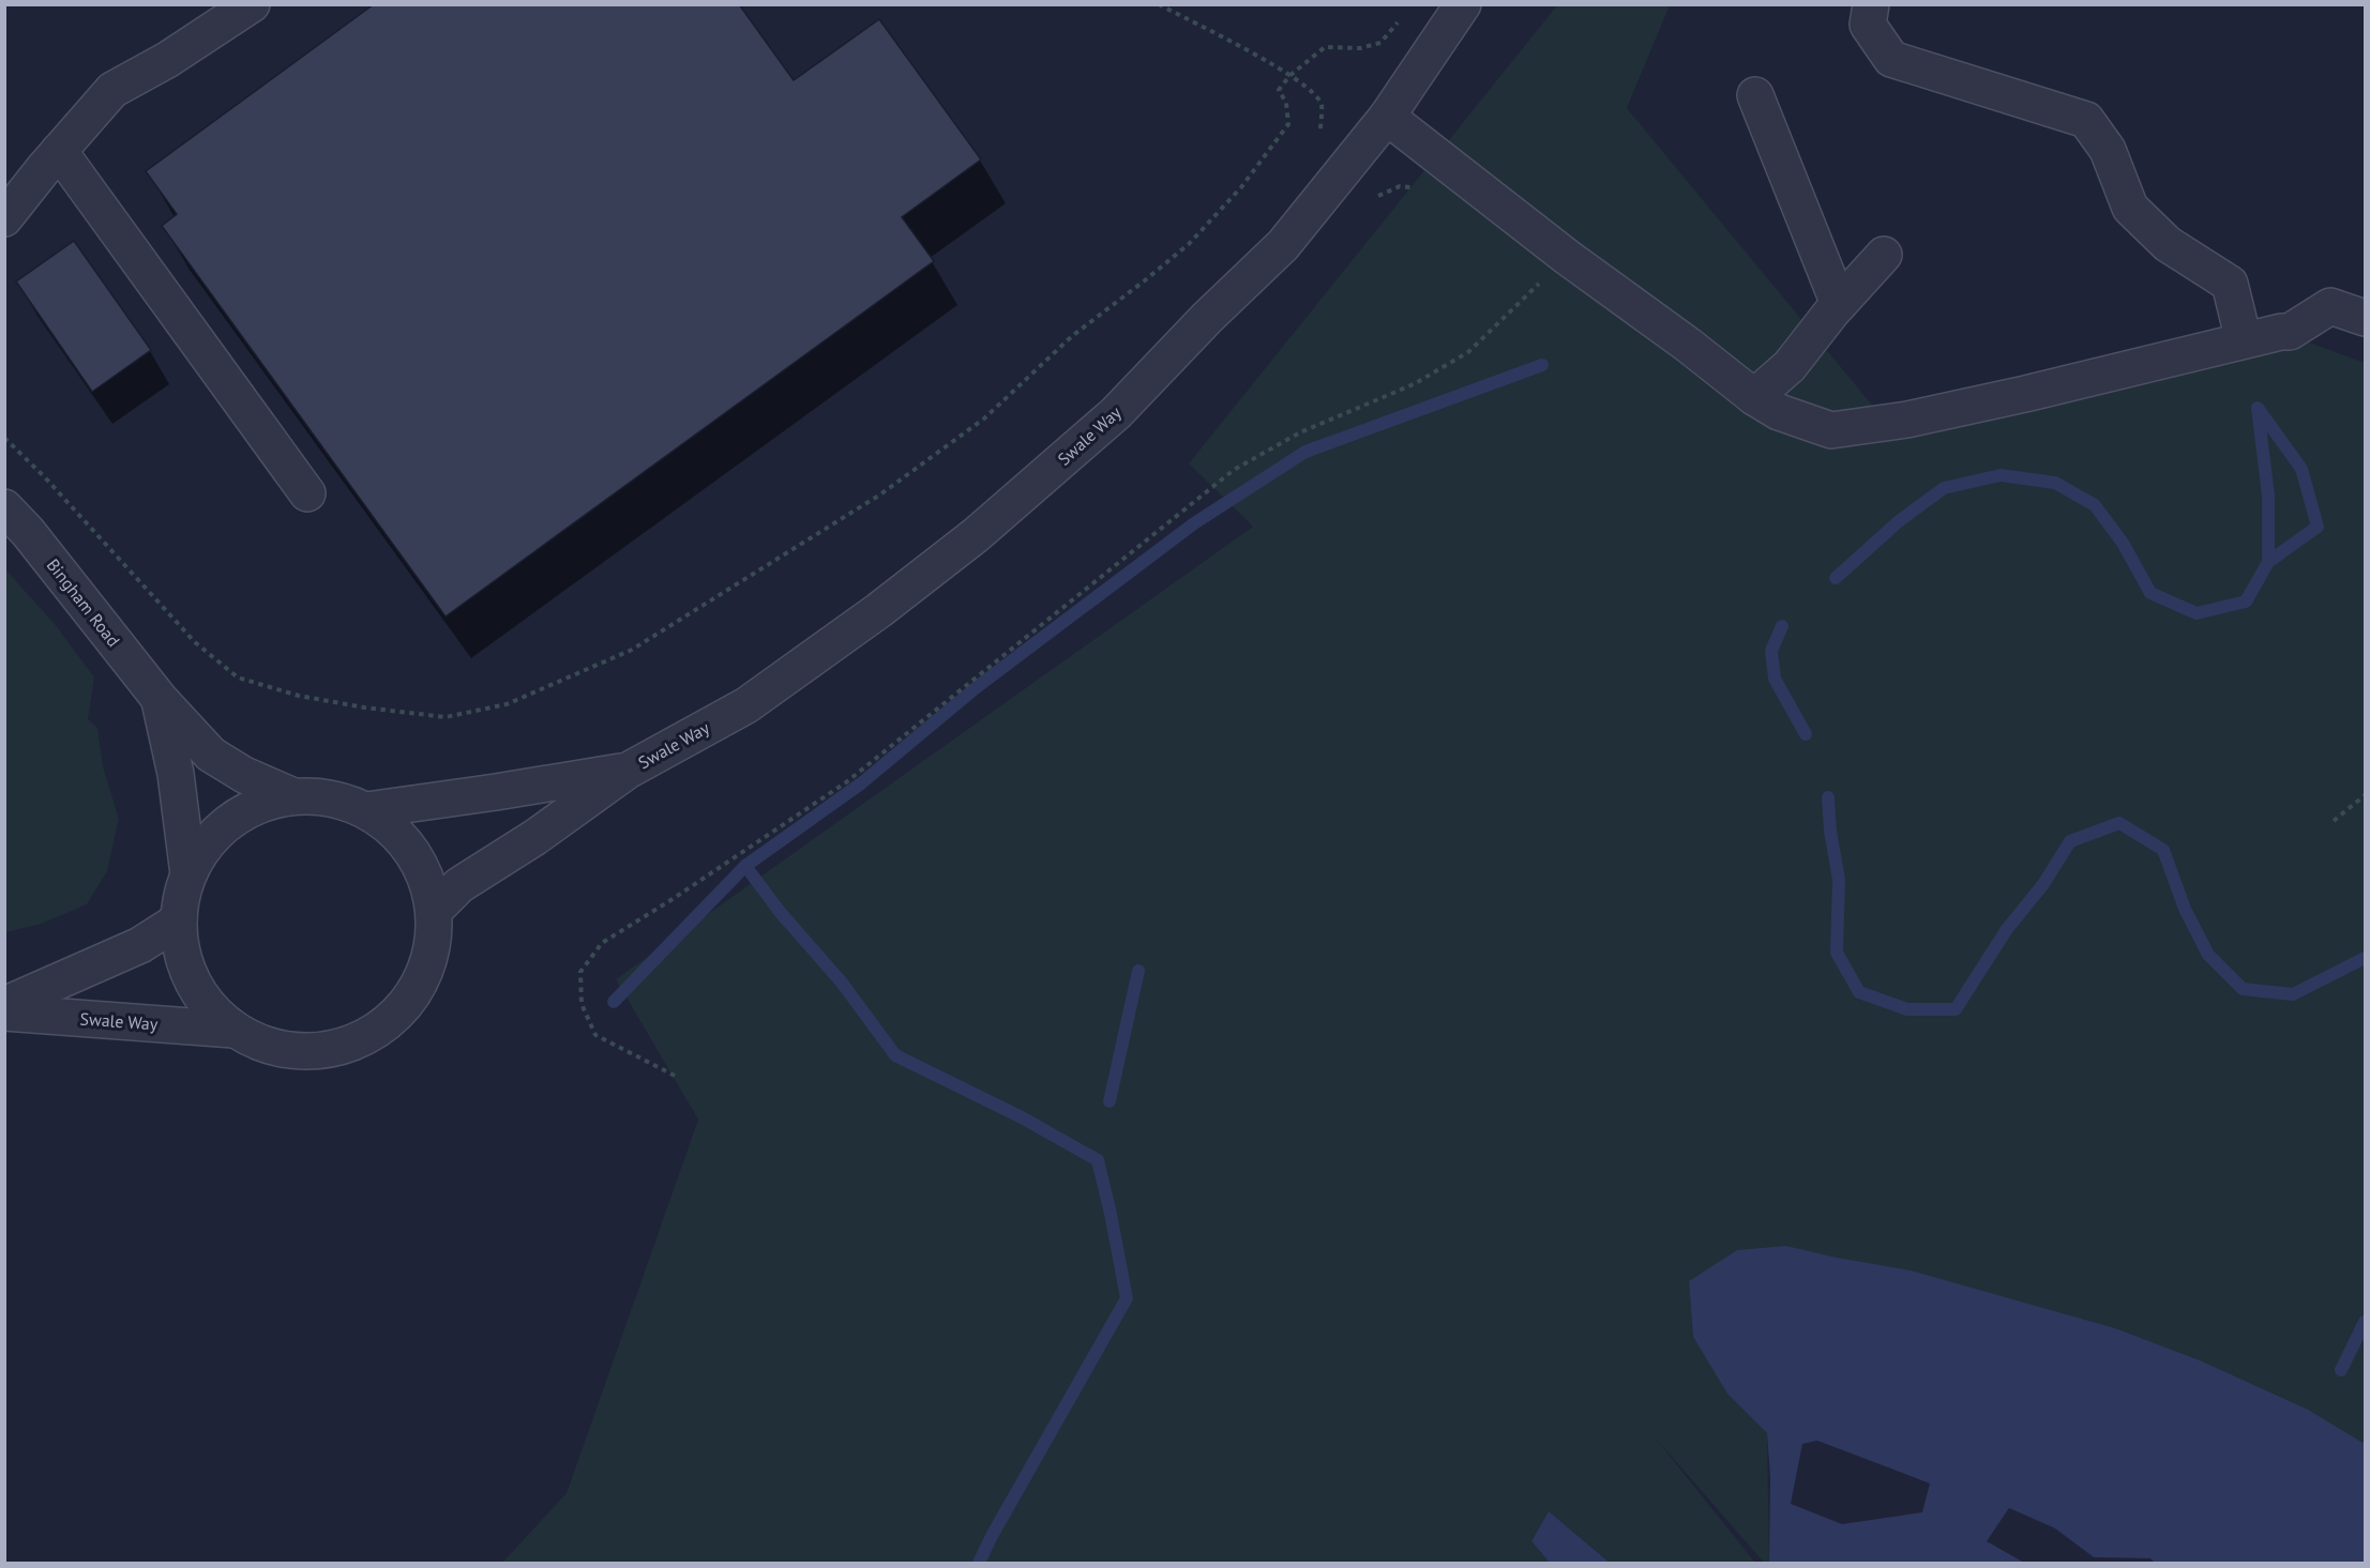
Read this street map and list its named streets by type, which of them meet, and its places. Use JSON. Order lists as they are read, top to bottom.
{
  "streets": {
    "street": ["Swale Way", "Bingham Road"]
  }
}
